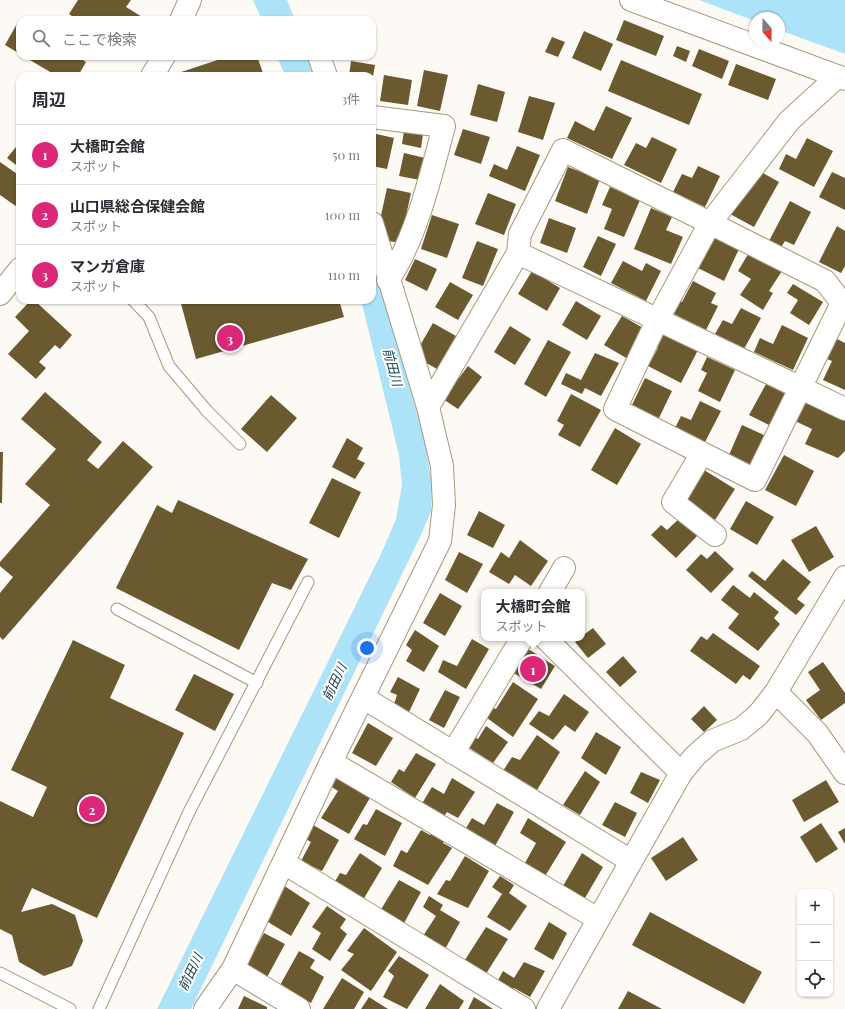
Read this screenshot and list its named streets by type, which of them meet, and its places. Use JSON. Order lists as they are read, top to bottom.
{
  "water": ["前田川"],
  "north": "bottom",
  "page": {
    "search": "ここで検索",
    "heading": ["周辺", "3件"],
    "list": [
      {
        "mark": "1",
        "name": "大橋町会館",
        "note": "スポット",
        "value": "50 m"
      },
      {
        "mark": "2",
        "name": "山口県総合保健会館",
        "note": "スポット",
        "value": "100 m"
      },
      {
        "mark": "3",
        "name": "マンガ倉庫",
        "note": "スポット",
        "value": "110 m"
      }
    ],
    "pins": ["3", "1", "2"],
    "popup": ["大橋町会館", "スポット"],
    "map_buttons": ["+", "−"]
  }
}
